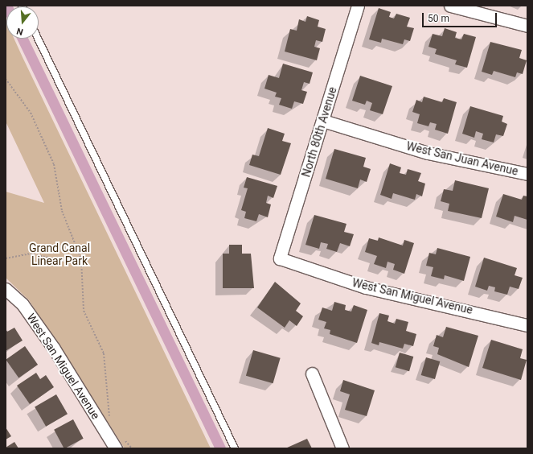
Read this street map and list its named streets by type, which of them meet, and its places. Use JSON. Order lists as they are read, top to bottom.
{
  "streets": {
    "street": ["North 80th Avenue", "West San Juan Avenue", "West San Miguel Avenue"]
  },
  "crossings": [
    ["North 80th Avenue", "West San Juan Avenue"],
    ["North 80th Avenue", "West San Miguel Avenue"]
  ],
  "parks": ["Grand Canal Linear Park"],
  "scale_bar": "50 m",
  "north": "bottom"
}
